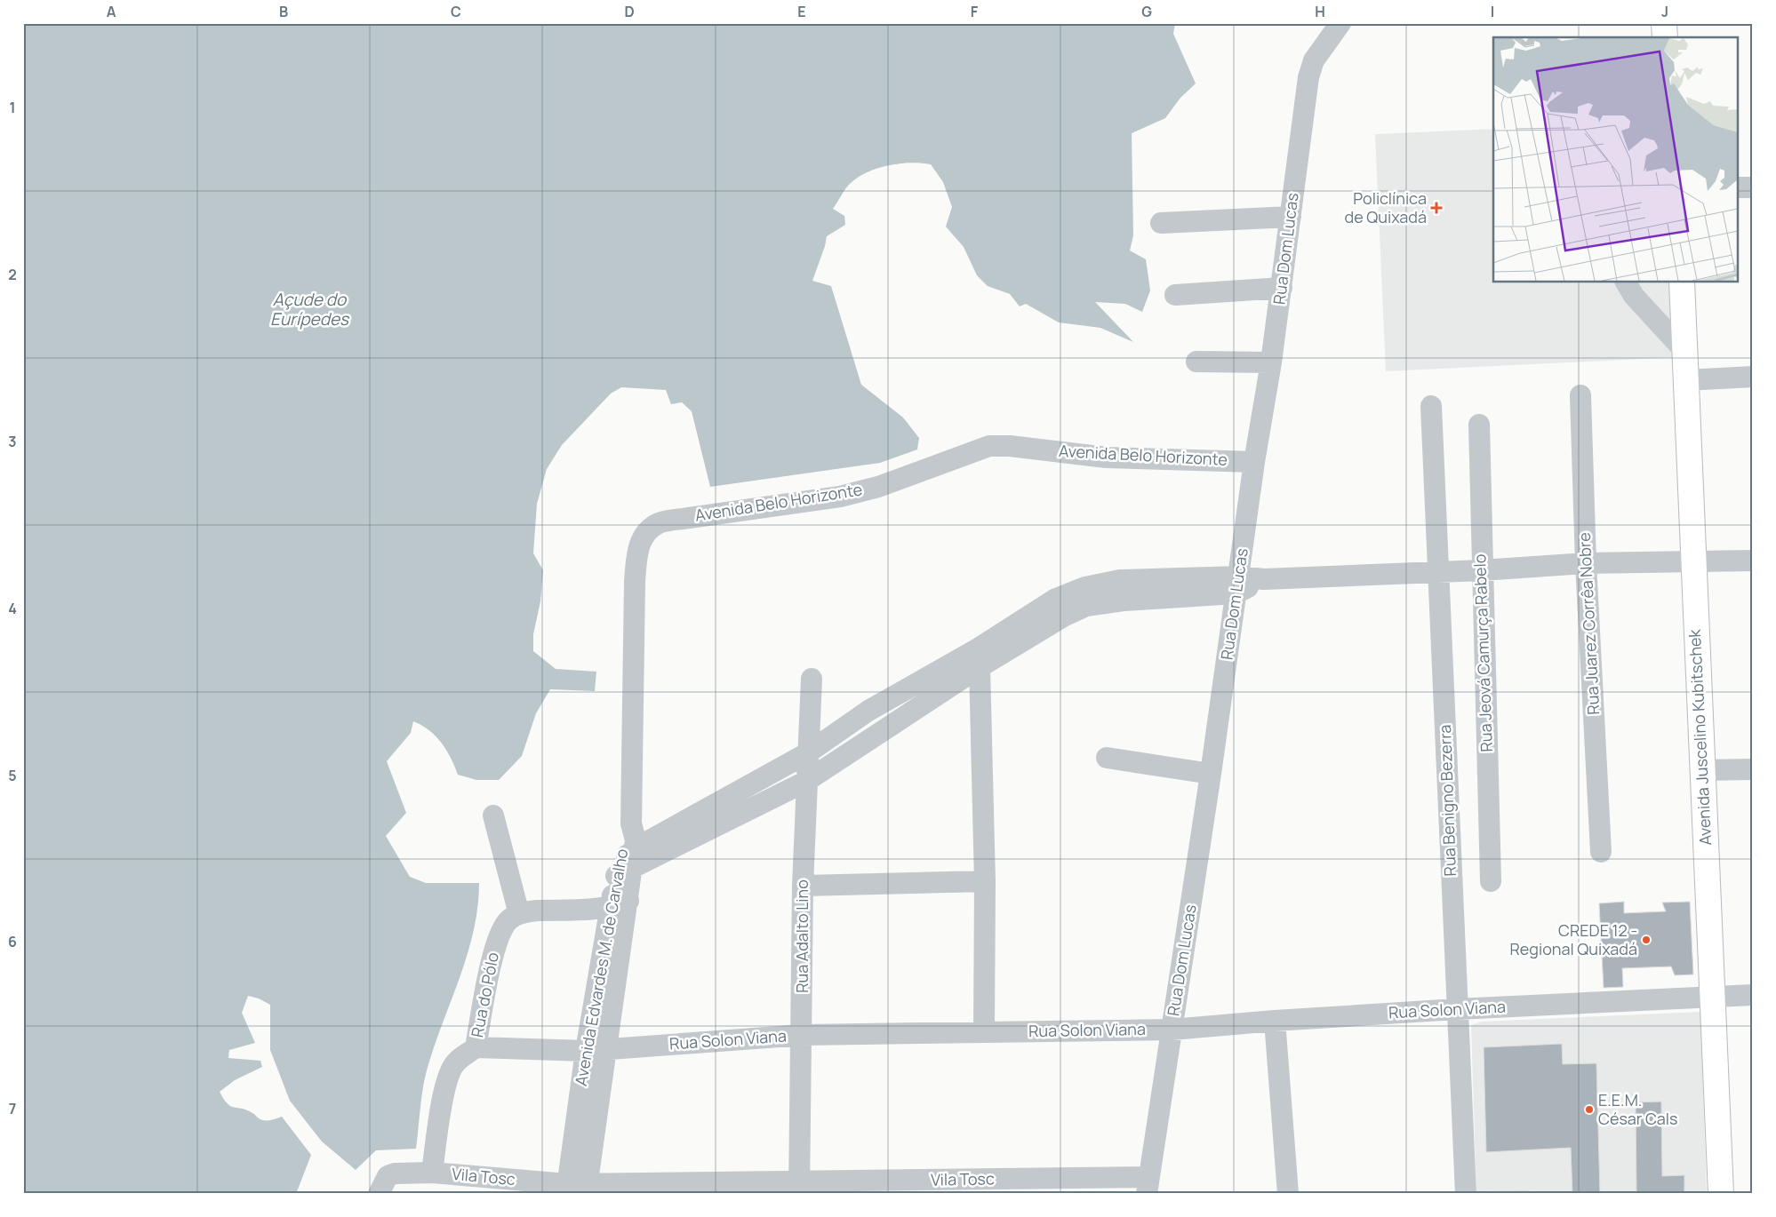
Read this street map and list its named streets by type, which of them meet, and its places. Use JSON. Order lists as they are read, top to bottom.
{
  "streets": {
    "main road": ["Avenida Juscelino Kubitschek"],
    "street": [
      "Rua Dom Lucas",
      "Avenida Belo Horizonte",
      "Rua Juarez Corrêa Nobre",
      "Rua Jeová Camurça Rabelo",
      "Rua Benigno Bezerra",
      "Rua Adalto Lino",
      "Avenida Edvardes M. de Carvalho",
      "Rua do Pólo",
      "Rua Solon Viana",
      "Vila Tosc"
    ]
  },
  "crossings": [
    ["Rua Dom Lucas", "Avenida Belo Horizonte"],
    ["Rua Dom Lucas", "Rua Solon Viana"],
    ["Rua Dom Lucas", "Vila Tosc"],
    ["Avenida Belo Horizonte", "Avenida Edvardes M. de Carvalho"],
    ["Avenida Juscelino Kubitschek", "Rua Solon Viana"],
    ["Rua Benigno Bezerra", "Rua Solon Viana"],
    ["Rua Adalto Lino", "Rua Solon Viana"],
    ["Rua Adalto Lino", "Vila Tosc"],
    ["Avenida Edvardes M. de Carvalho", "Rua Solon Viana"],
    ["Avenida Edvardes M. de Carvalho", "Vila Tosc"],
    ["Rua do Pólo", "Rua Solon Viana"],
    ["Rua do Pólo", "Vila Tosc"]
  ],
  "water": ["Açude do Eurípedes"],
  "places": {
    "health": ["Policlínica de Quixadá"],
    "other": ["CREDE 12 - Regional Quixadá", "E.E.M. César Cals"]
  },
  "grid": {
    "columns": [
      "A",
      "B",
      "C",
      "D",
      "E",
      "F",
      "G",
      "H",
      "I",
      "J"
    ],
    "rows": [
      "1",
      "2",
      "3",
      "4",
      "5",
      "6",
      "7"
    ]
  }
}
